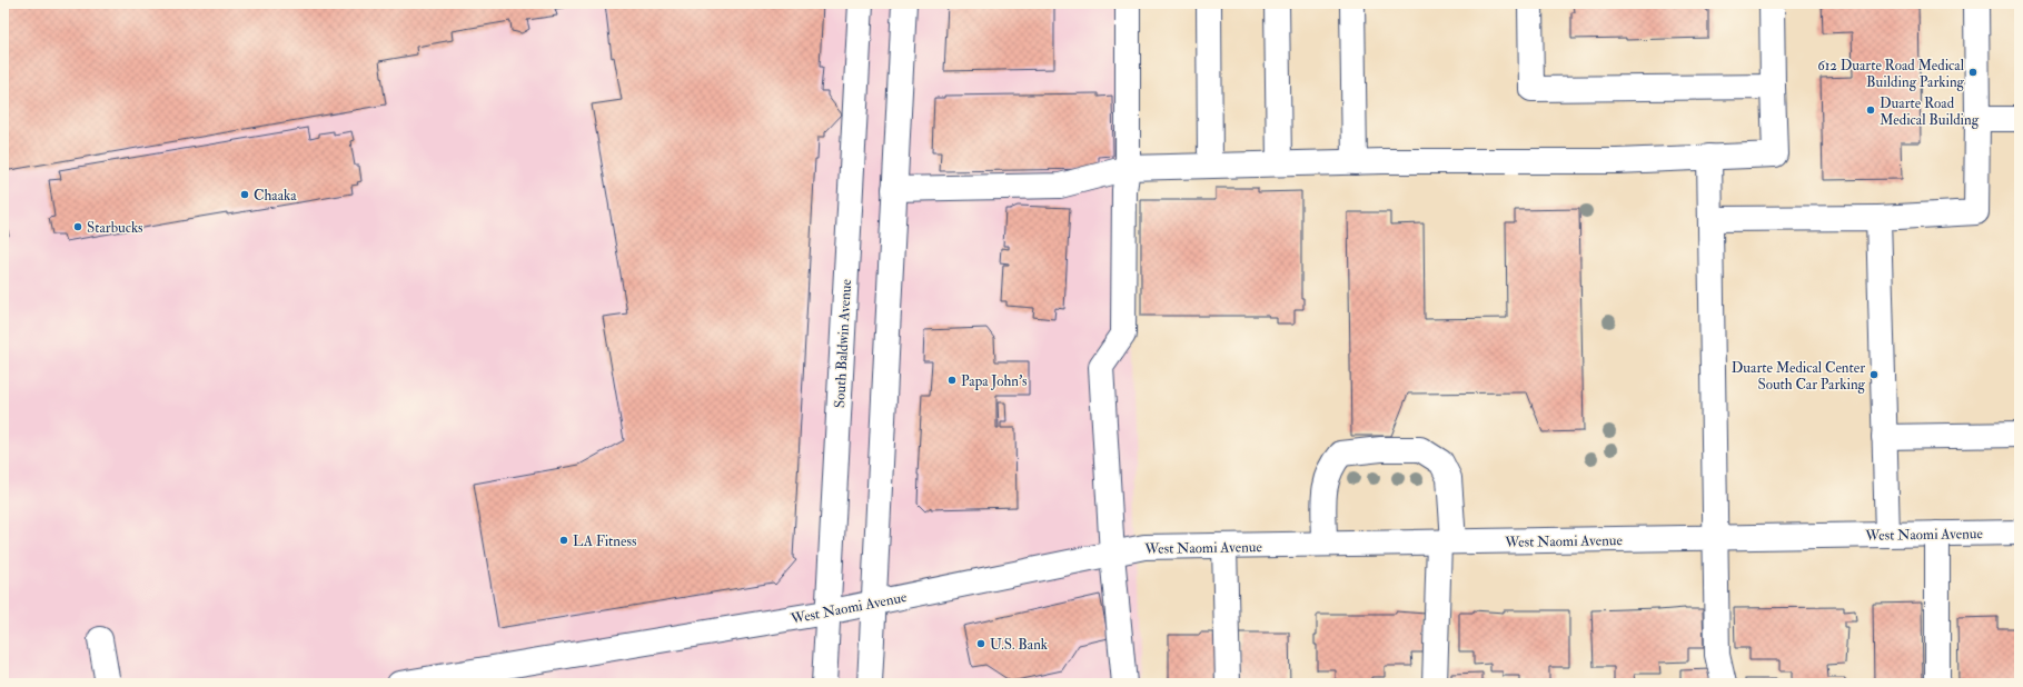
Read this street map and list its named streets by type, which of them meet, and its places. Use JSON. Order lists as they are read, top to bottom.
{
  "streets": {
    "street": ["South Baldwin Avenue", "West Naomi Avenue"]
  },
  "crossings": [
    ["South Baldwin Avenue", "West Naomi Avenue"]
  ],
  "places": [
    "612 Duarte Road Medical Building Parking",
    "Duarte Road Medical Building",
    "Chaaka",
    "Starbucks",
    "Duarte Medical Center South Car Parking",
    "Papa John's",
    "LA Fitness",
    "U.S. Bank"
  ]
}
